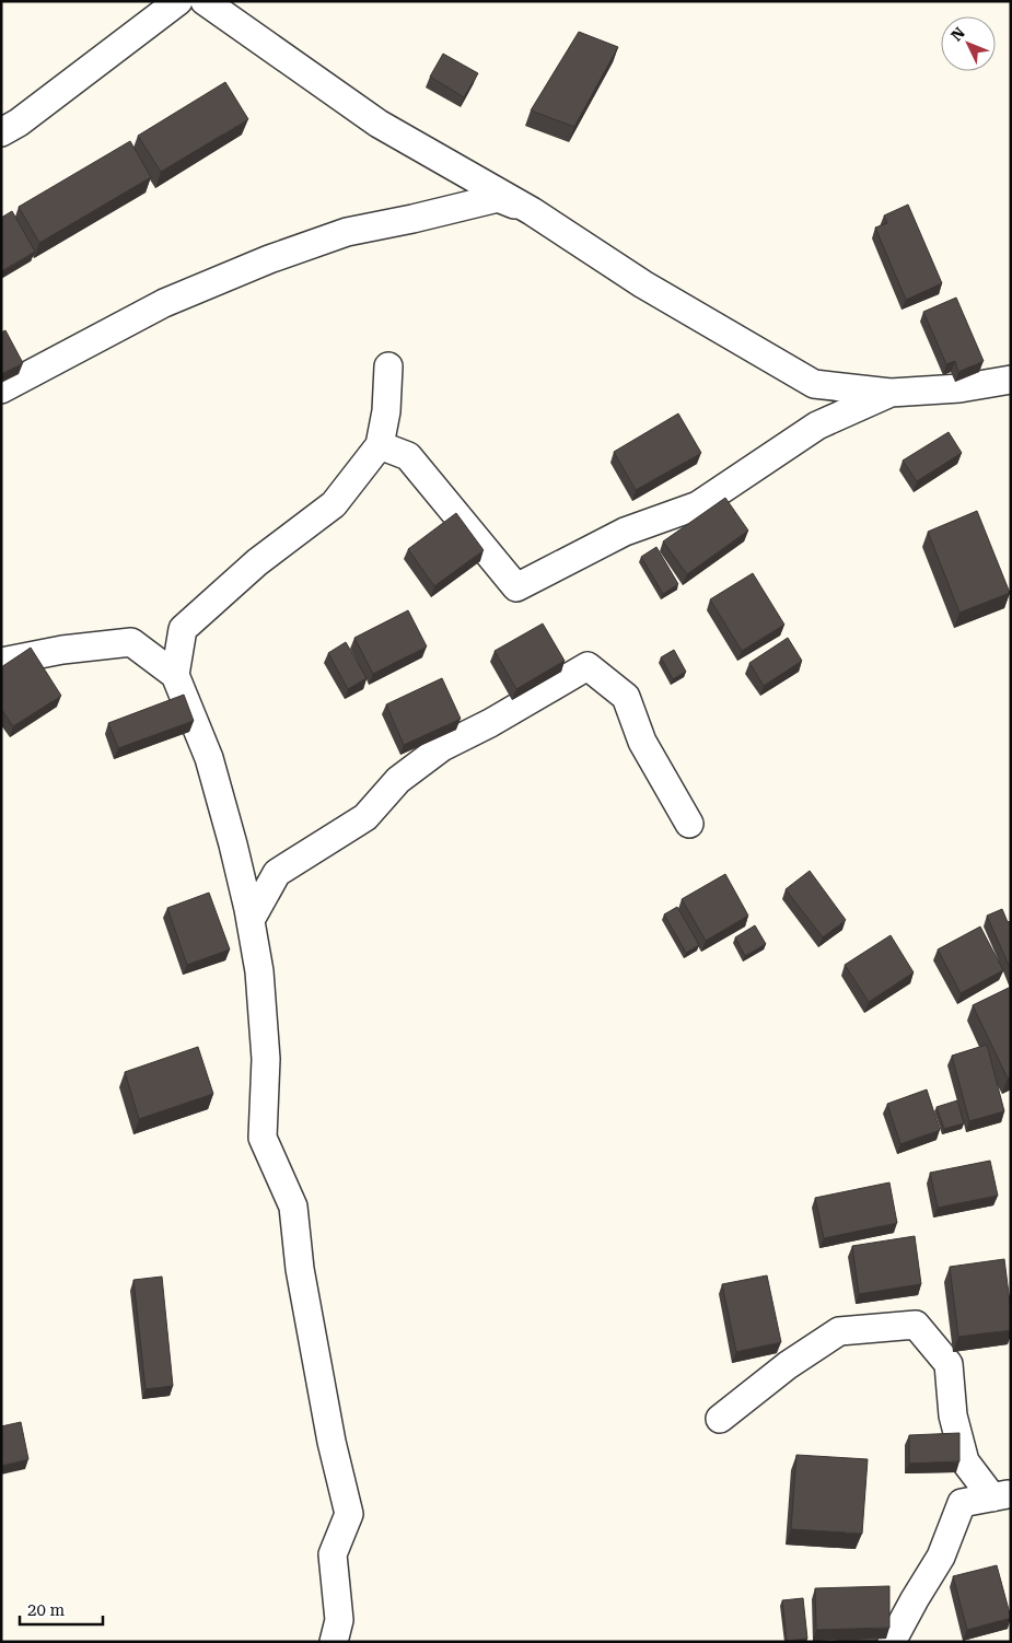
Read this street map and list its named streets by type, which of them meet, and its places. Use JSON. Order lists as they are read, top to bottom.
{
  "scale_bar": "20 m",
  "north": "top left"
}
